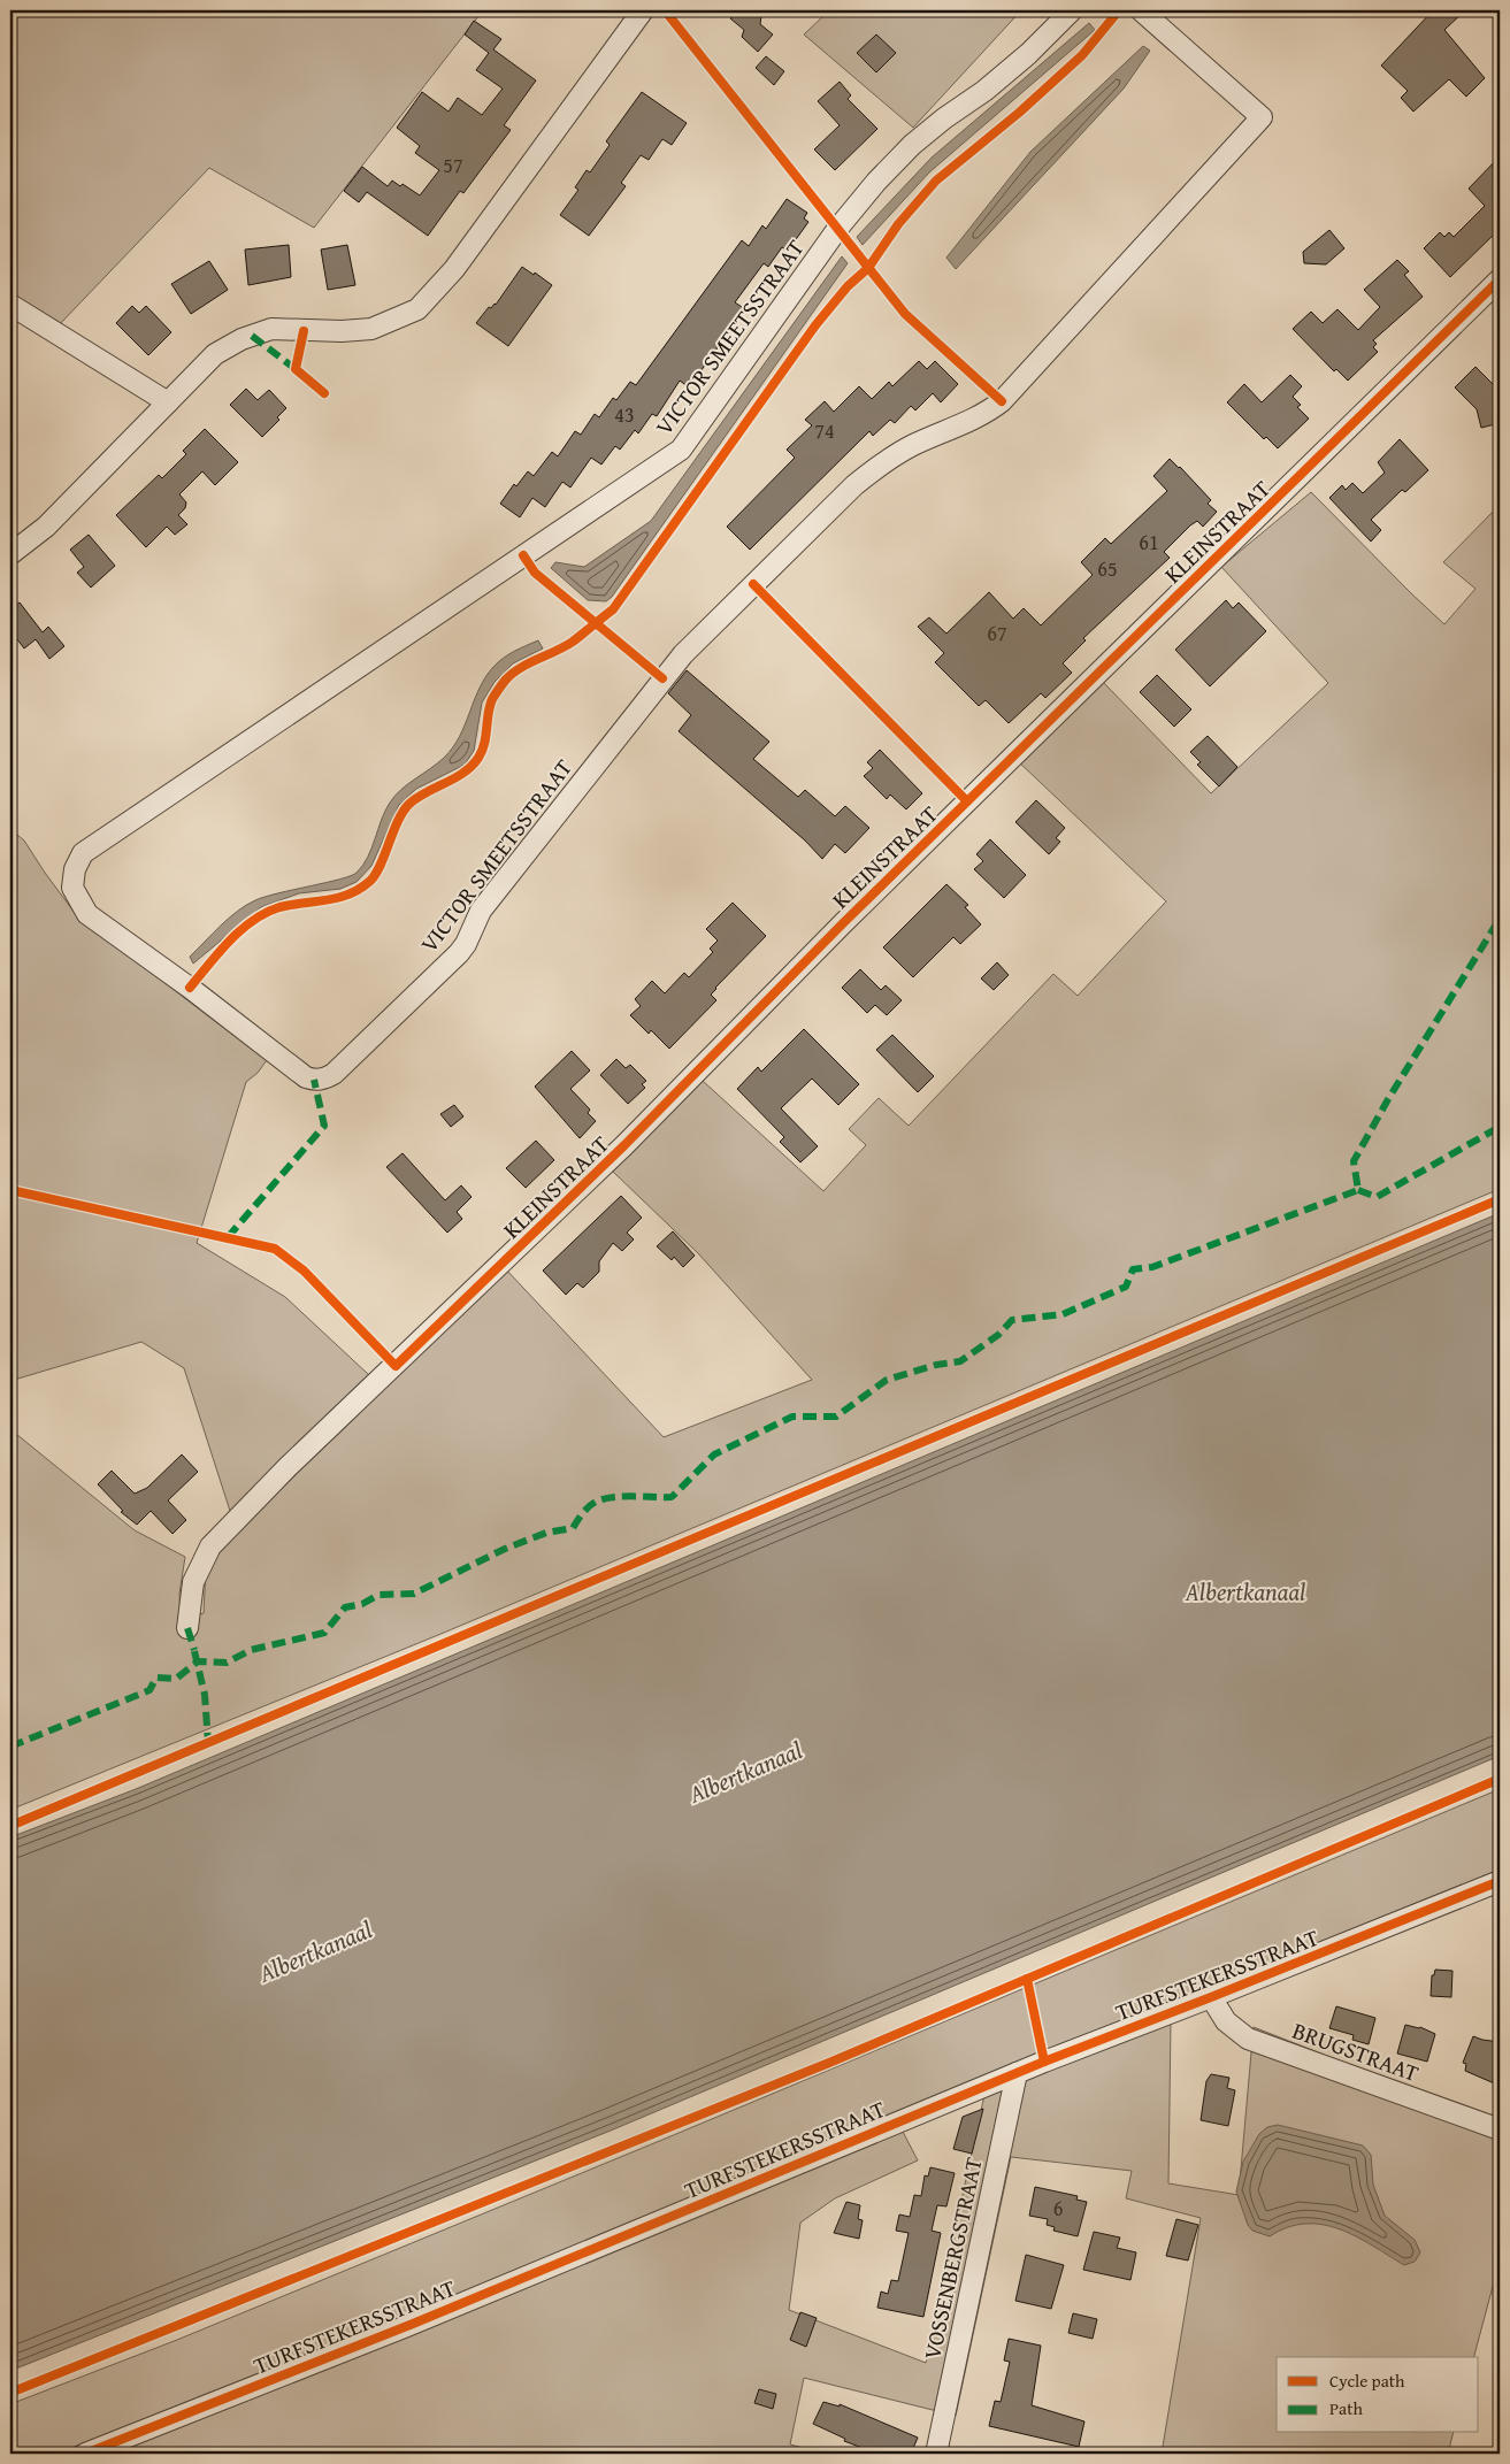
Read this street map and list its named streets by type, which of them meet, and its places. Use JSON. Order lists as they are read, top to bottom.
{
  "streets": {
    "street": [
      "VICTOR SMEETSSTRAAT",
      "KLEINSTRAAT",
      "TURFSTEKERSSTRAAT",
      "BRUGSTRAAT",
      "VOSSENBERGSTRAAT"
    ]
  },
  "crossings": [
    ["TURFSTEKERSSTRAAT", "BRUGSTRAAT"],
    ["TURFSTEKERSSTRAAT", "VOSSENBERGSTRAAT"]
  ],
  "water": ["Albertkanaal"],
  "house_numbers": [
    "57",
    "43",
    "74",
    "61",
    "65",
    "67",
    "6"
  ],
  "legend": ["Cycle path", "Path"]
}
